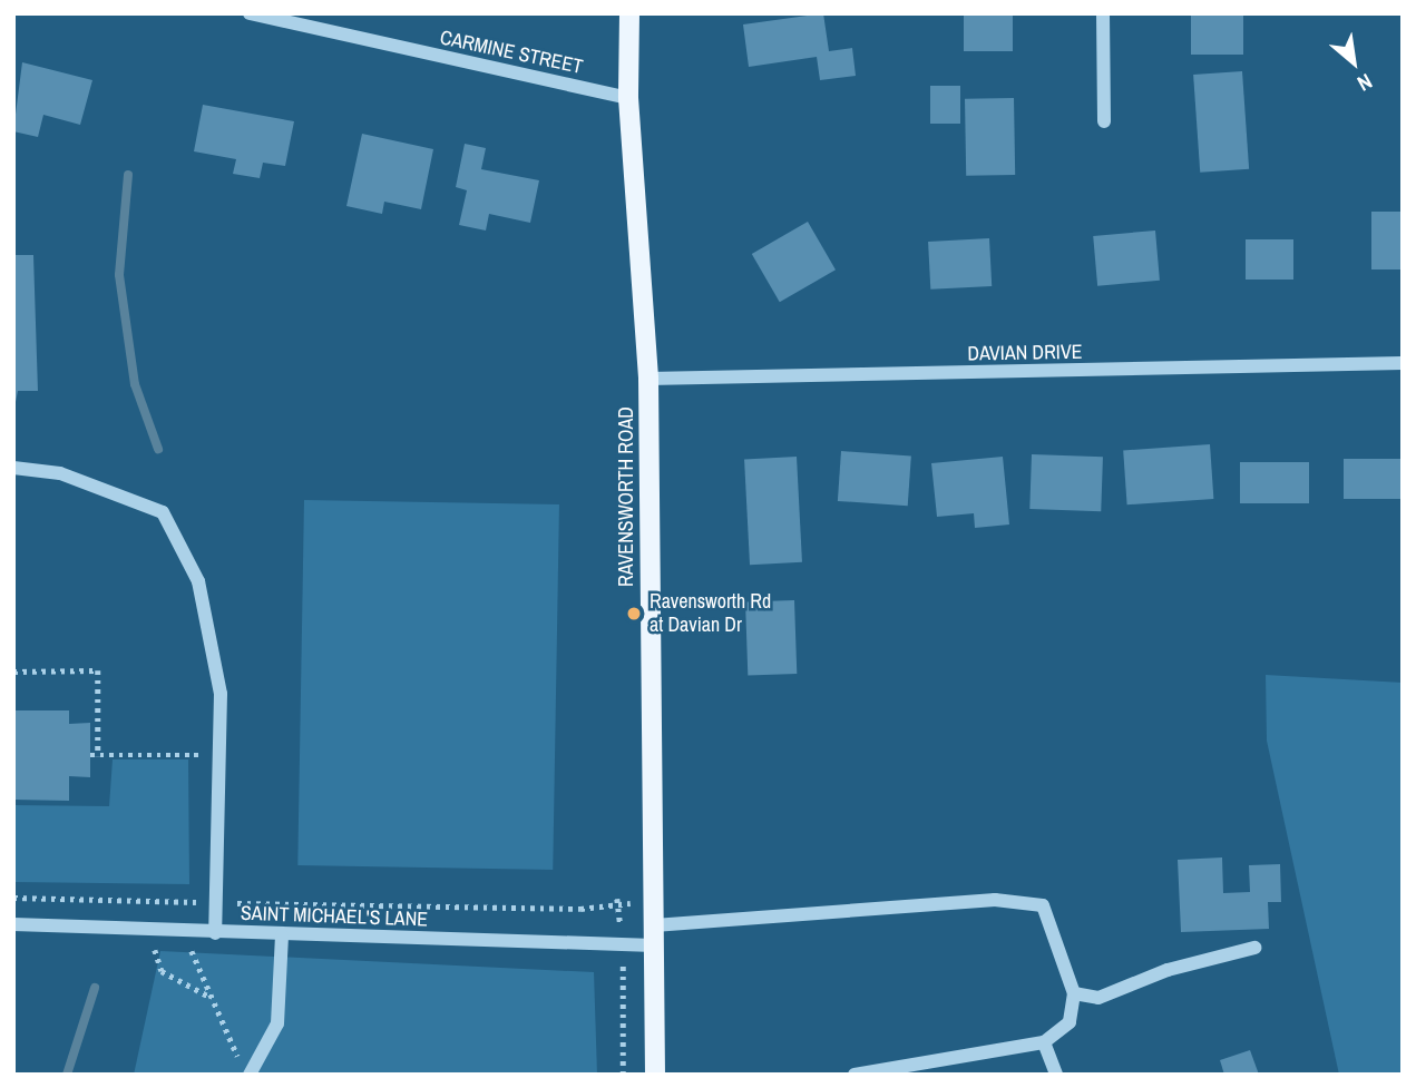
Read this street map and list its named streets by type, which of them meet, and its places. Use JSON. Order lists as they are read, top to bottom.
{
  "streets": {
    "main road": ["RAVENSWORTH ROAD"],
    "street": ["CARMINE STREET", "DAVIAN DRIVE", "SAINT MICHAEL'S LANE"]
  },
  "crossings": [
    ["CARMINE STREET", "RAVENSWORTH ROAD"],
    ["DAVIAN DRIVE", "RAVENSWORTH ROAD"],
    ["RAVENSWORTH ROAD", "SAINT MICHAEL'S LANE"]
  ],
  "places": ["Ravensworth Rd at Davian Dr"],
  "north": "bottom right"
}
